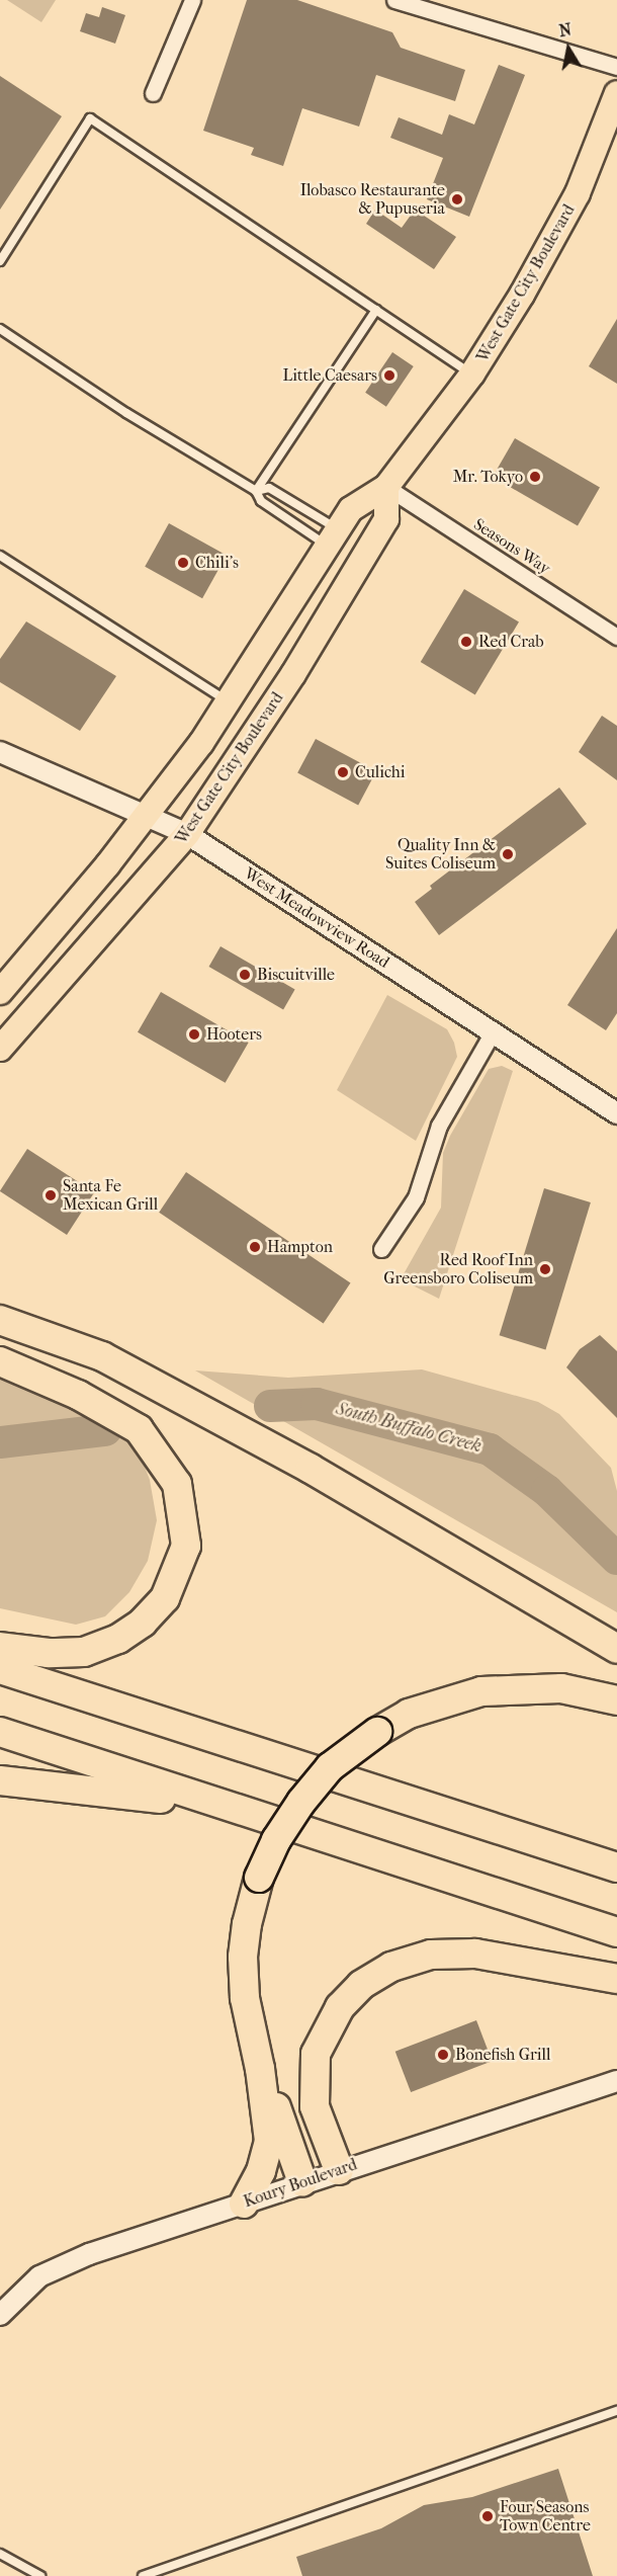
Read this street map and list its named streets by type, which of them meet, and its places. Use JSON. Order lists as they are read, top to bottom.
{
  "streets": {
    "main road": ["West Gate City Boulevard"],
    "street": ["Seasons Way", "West Meadowview Road", "Koury Boulevard"]
  },
  "crossings": [
    ["West Gate City Boulevard", "Seasons Way"],
    ["West Gate City Boulevard", "West Meadowview Road"]
  ],
  "water": ["South Buffalo Creek"],
  "places": [
    "Ilobasco Restaurante & Pupuseria",
    "Little Caesars",
    "Mr. Tokyo",
    "Chili's",
    "Red Crab",
    "Culichi",
    "Quality Inn & Suites Coliseum",
    "Biscuitville",
    "Hooters",
    "Santa Fe Mexican Grill",
    "Hampton",
    "Red Roof Inn Greensboro Coliseum",
    "Bonefish Grill",
    "Four Seasons Town Centre"
  ],
  "north": "top"
}
